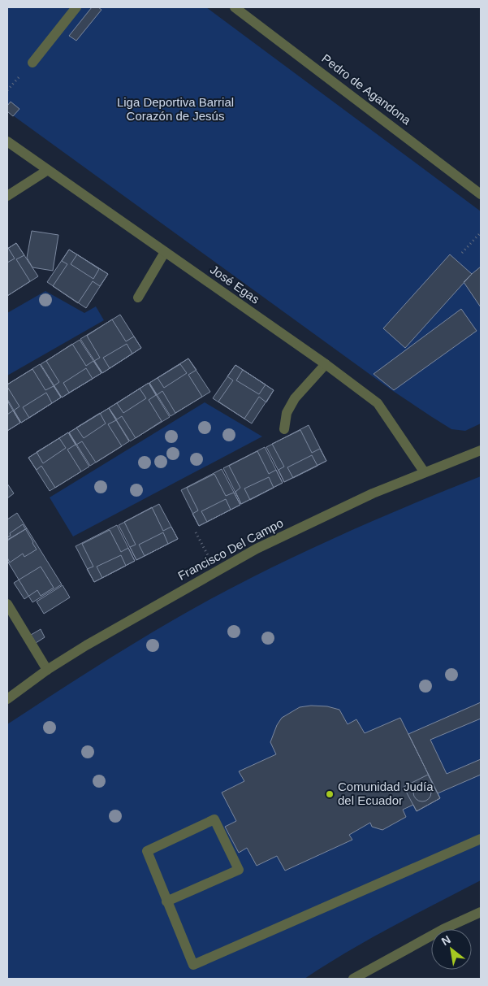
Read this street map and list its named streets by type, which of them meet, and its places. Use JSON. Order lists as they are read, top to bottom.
{
  "streets": {
    "street": ["Pedro de Agandona", "José Egas", "Francisco Del Campo"]
  },
  "crossings": [
    ["José Egas", "Francisco Del Campo"]
  ],
  "parks": ["Liga Deportiva Barrial Corazón de Jesús"],
  "places": ["Comunidad Judía del Ecuador"],
  "north": "top left"
}
